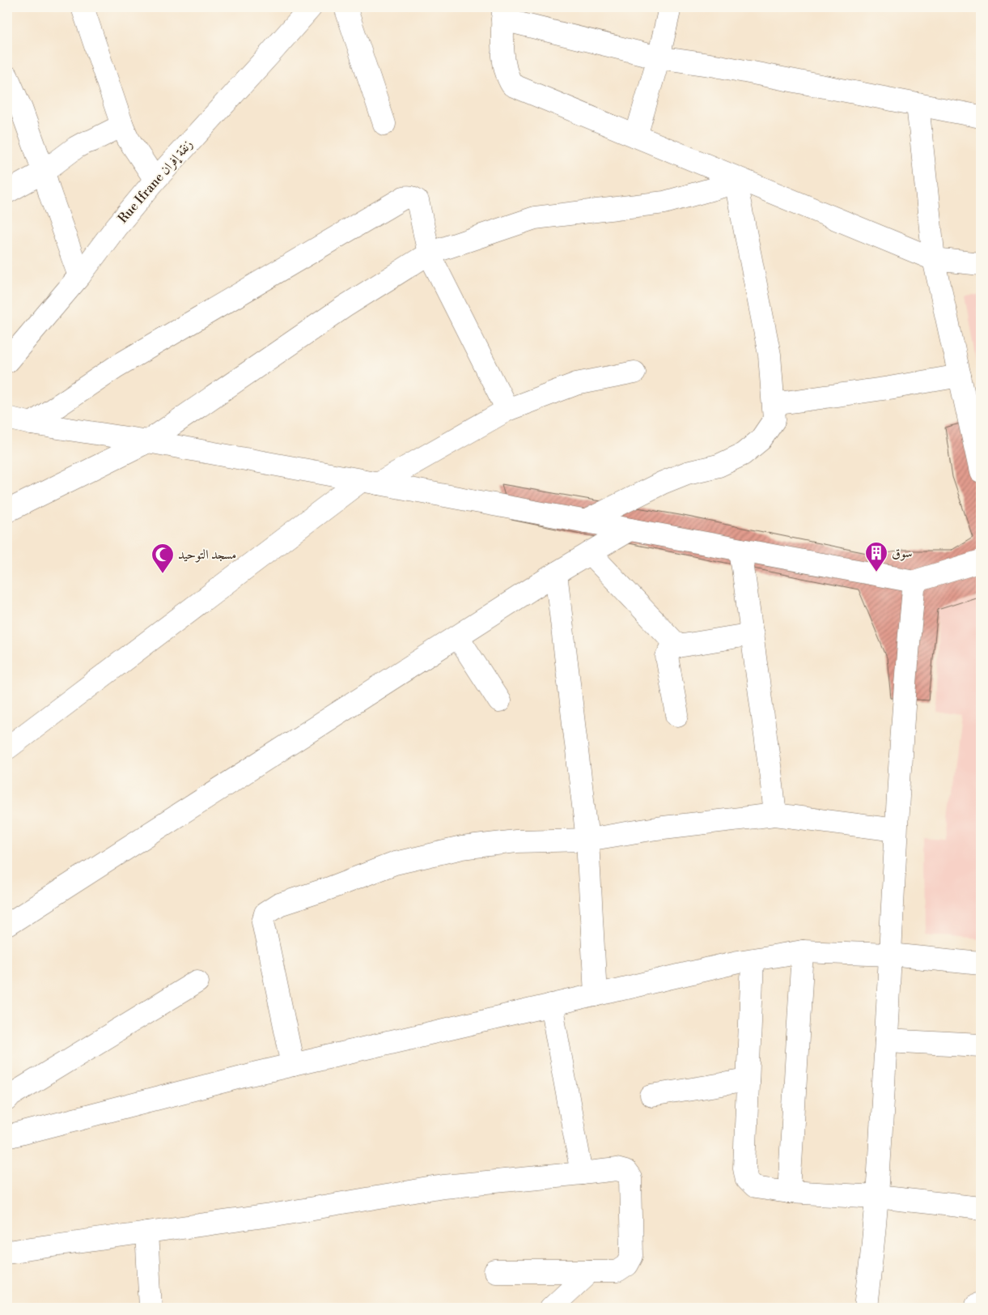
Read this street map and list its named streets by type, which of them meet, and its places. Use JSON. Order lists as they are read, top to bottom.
{
  "streets": {
    "street": ["Rue Ifrane زنقة إفران"]
  },
  "places": {
    "building": ["سوق"],
    "mosque": ["مسجد التوحيد"]
  }
}
